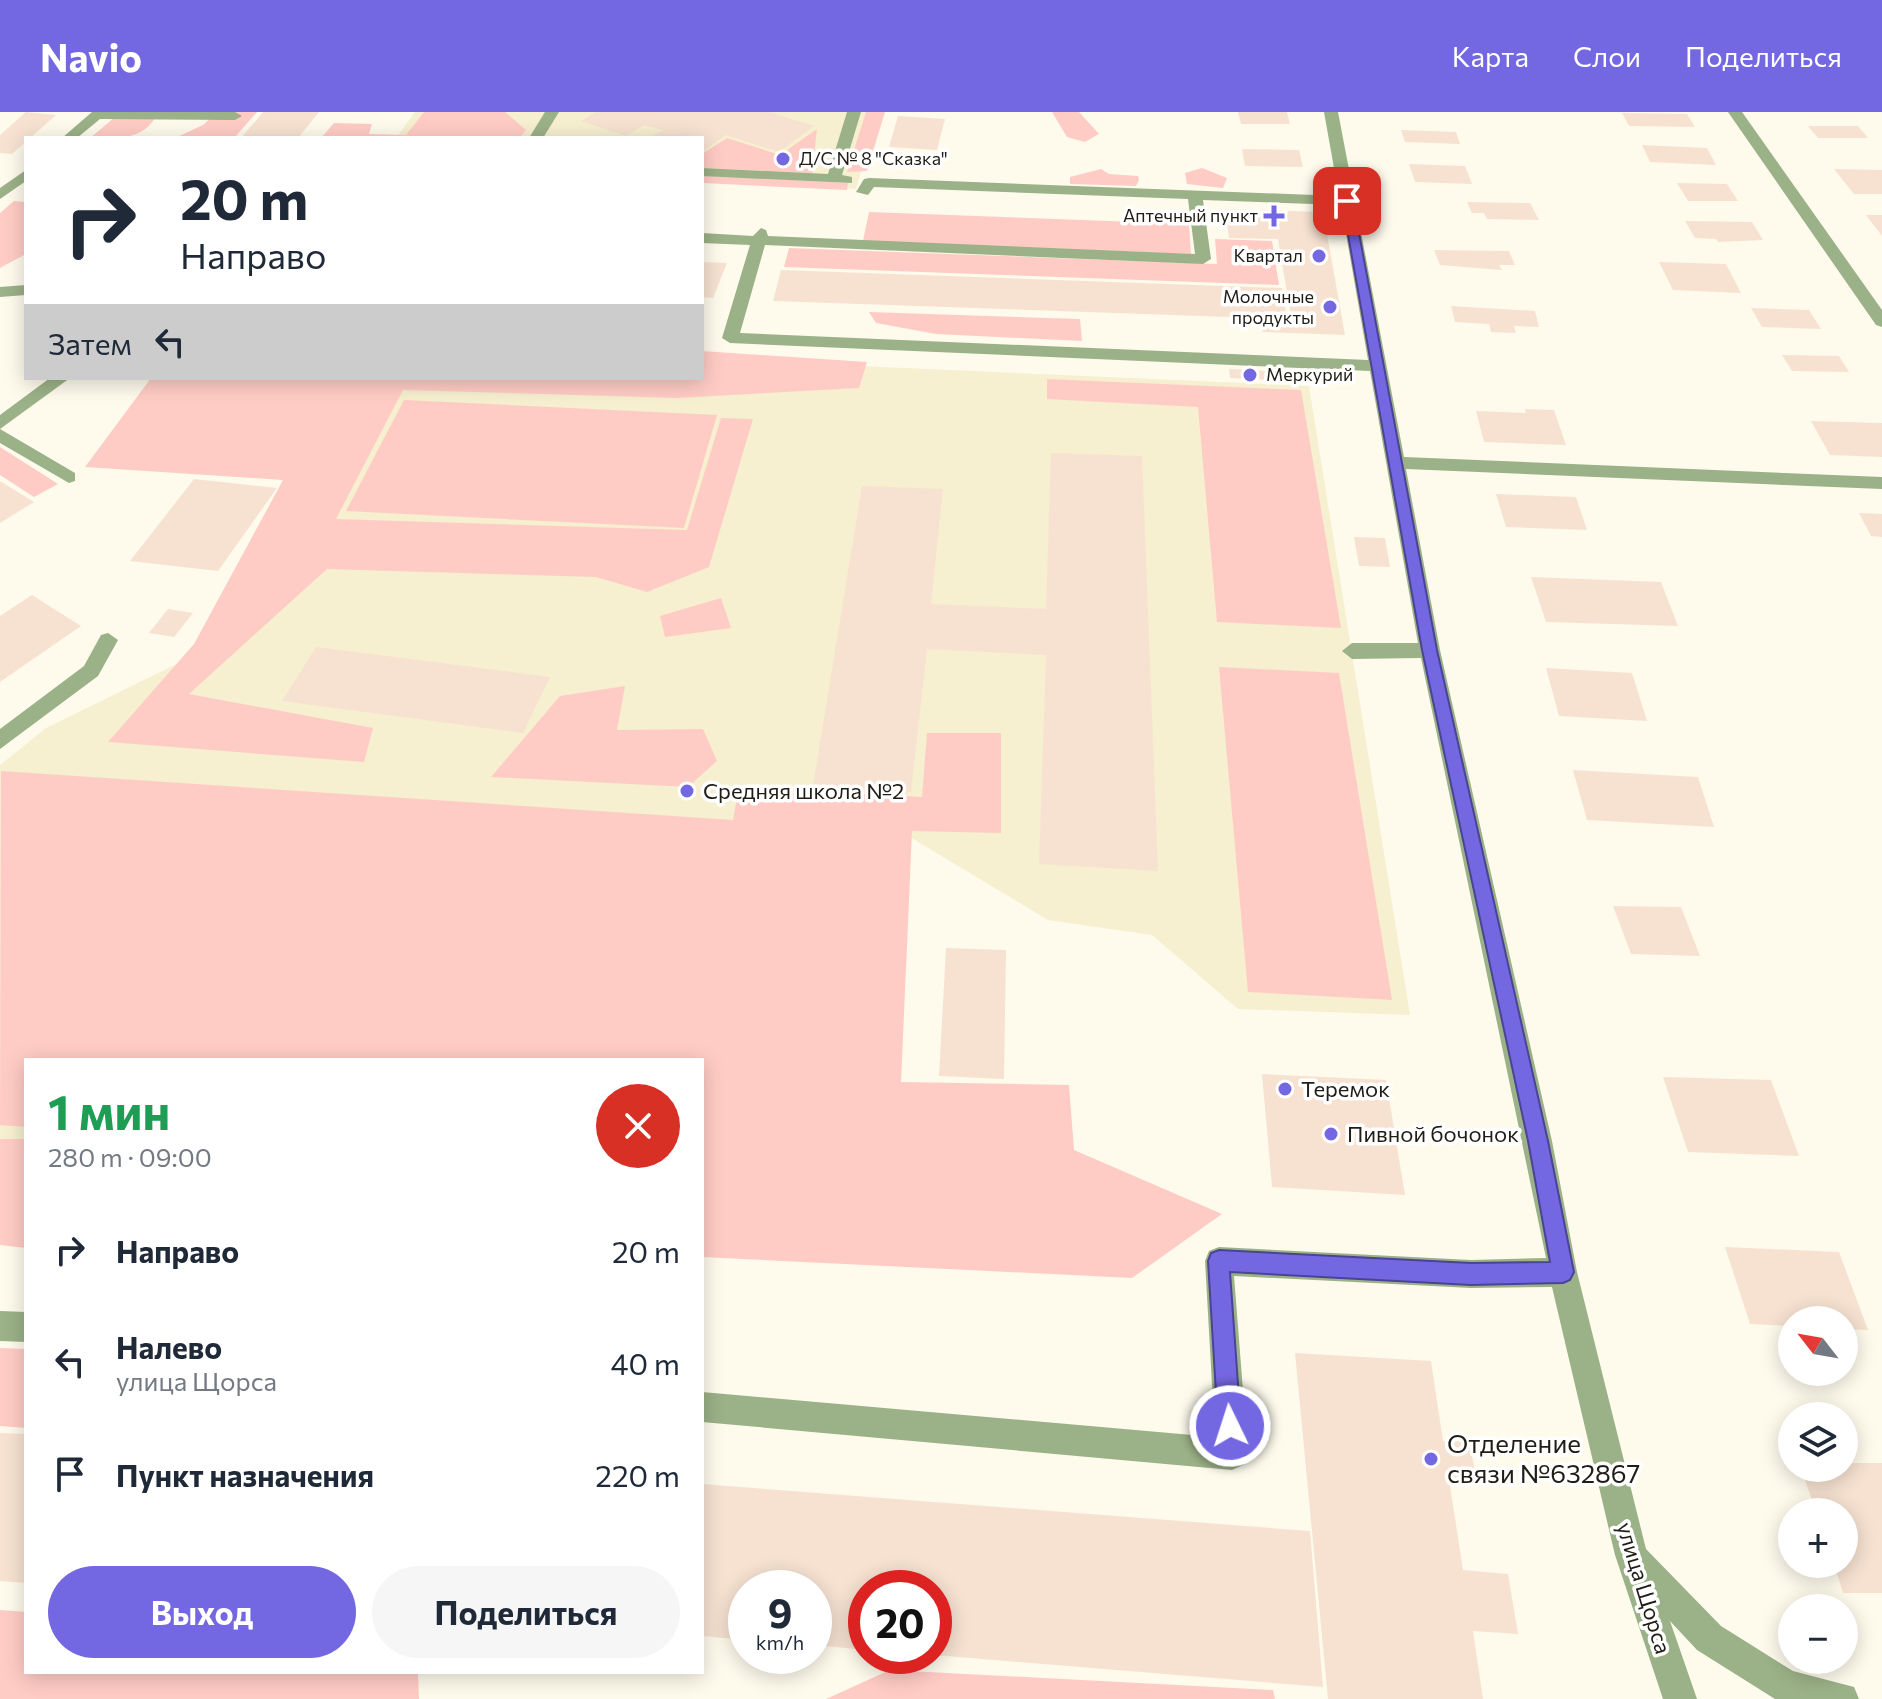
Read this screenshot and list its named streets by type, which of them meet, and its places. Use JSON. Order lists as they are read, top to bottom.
{
  "streets": {
    "street": ["улица Щорса"]
  },
  "places": {
    "other": [
      "Д/С № 8 \"Сказка\"",
      "Квартал",
      "Молочные продукты",
      "Меркурий",
      "Средняя школа №2",
      "Теремок",
      "Пивной бочонок",
      "Отделение связи №632867"
    ],
    "health": ["Аптечный пункт"]
  },
  "north": "top left",
  "page": {
    "header": "Navio",
    "nav": ["Карта", "Слои", "Поделиться"],
    "turn": ["20 m", "Направо"],
    "then": "Затем",
    "heading": ["1 мин", "280 m · 09:00"],
    "list": [
      {
        "name": "Направо",
        "value": "20 m"
      },
      {
        "name": "Налево",
        "note": "улица Щорса",
        "value": "40 m"
      },
      {
        "name": "Пункт назначения",
        "value": "220 m"
      }
    ],
    "map_buttons": ["+", "−"],
    "buttons": ["Выход", "Поделиться"],
    "speed": "9 km/h",
    "limit": "20"
  }
}
